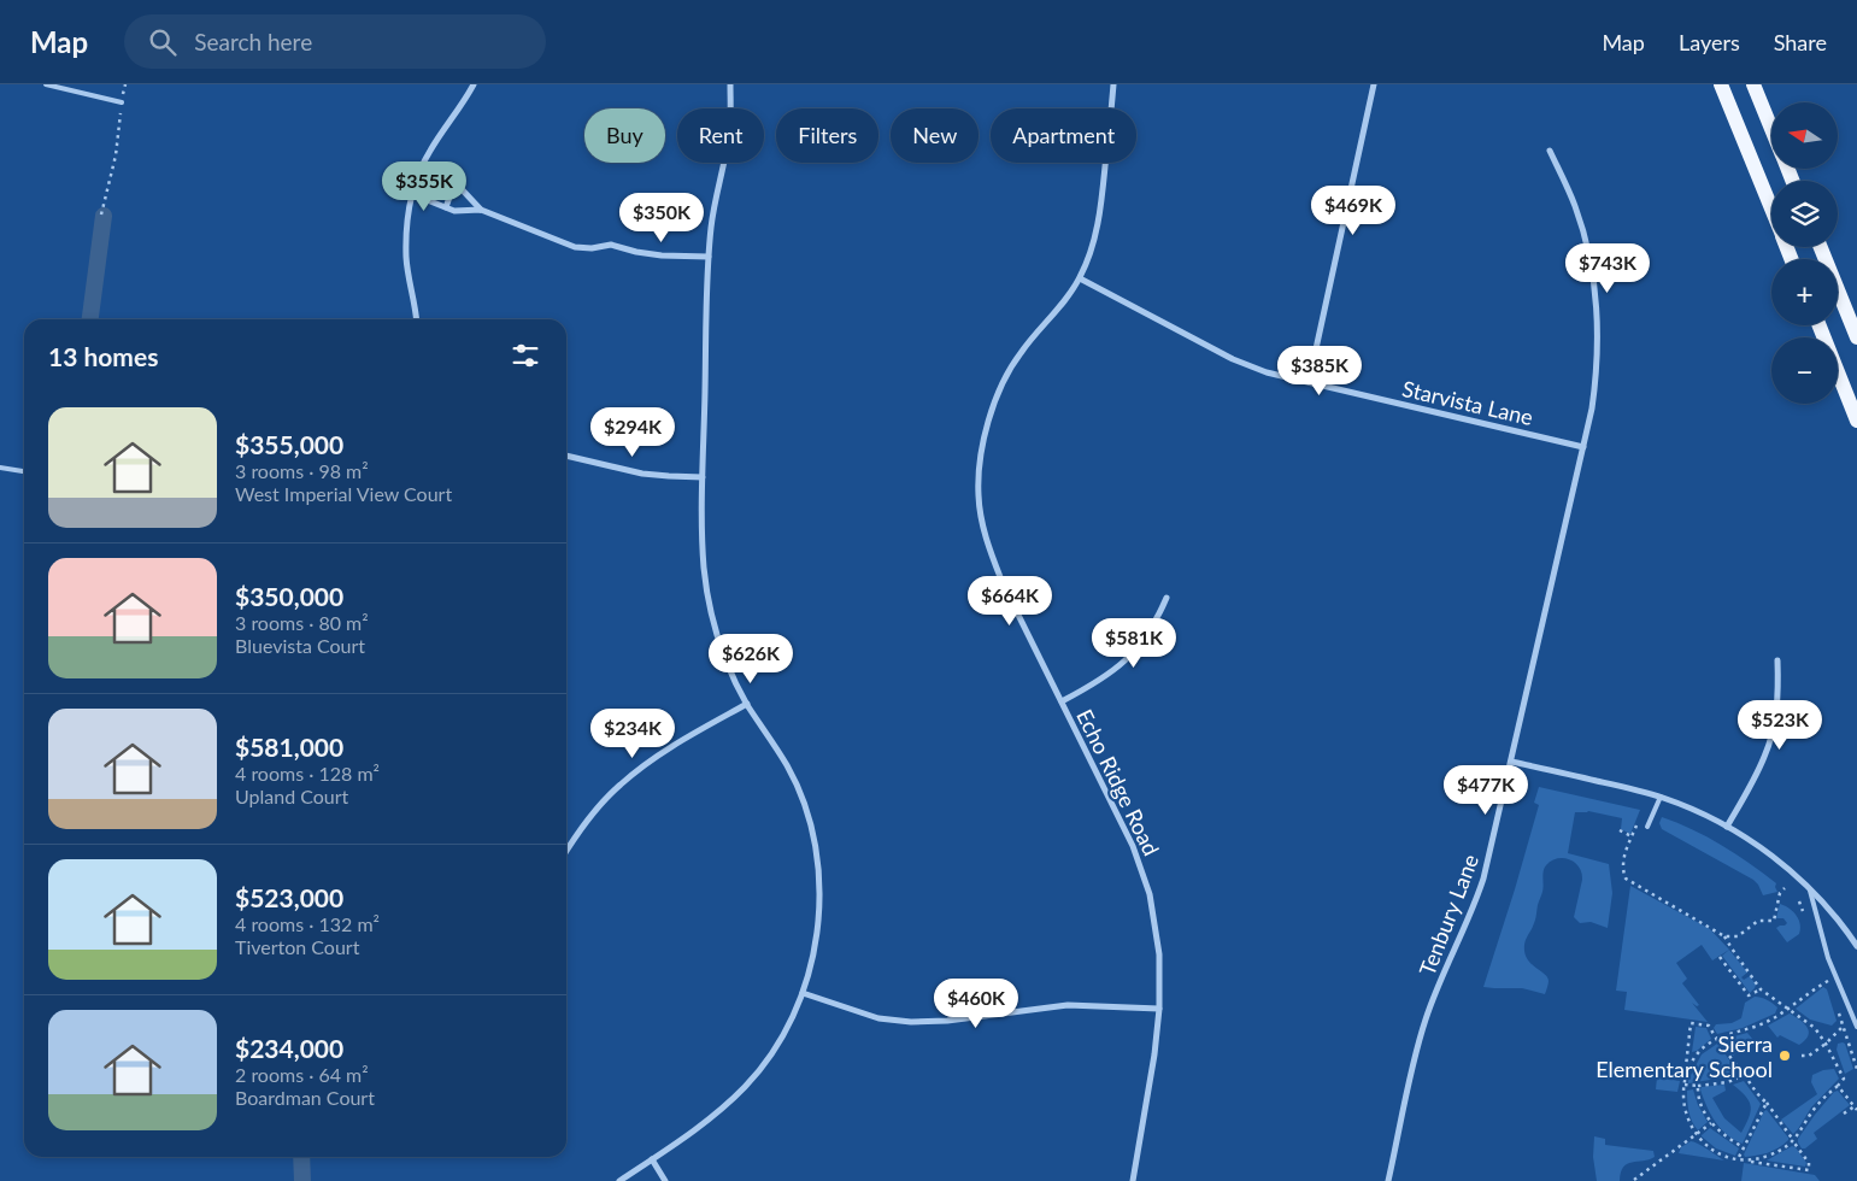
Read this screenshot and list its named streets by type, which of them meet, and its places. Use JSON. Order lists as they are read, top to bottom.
{
  "streets": {
    "street": ["Starvista Lane", "Echo Ridge Road", "Tenbury Lane"]
  },
  "crossings": [
    ["Starvista Lane", "Echo Ridge Road"],
    ["Starvista Lane", "Tenbury Lane"]
  ],
  "places": ["Sierra Elementary School"],
  "north": "left",
  "page": {
    "header": "Map",
    "search": "Search here",
    "nav": ["Map", "Layers", "Share"],
    "map_buttons": ["+", "−"],
    "chip": [
      "Buy",
      "Rent",
      "Filters",
      "New",
      "Apartment"
    ],
    "price": [
      "$355K",
      "$469K",
      "$350K",
      "$743K",
      "$385K",
      "$294K",
      "$664K",
      "$581K",
      "$626K",
      "$523K",
      "$234K",
      "$477K",
      "$460K"
    ],
    "heading": "13 homes",
    "list": [
      {
        "name": "$355,000",
        "note": "3 rooms · 98 m² · West Imperial View Court"
      },
      {
        "name": "$350,000",
        "note": "3 rooms · 80 m² · Bluevista Court"
      },
      {
        "name": "$581,000",
        "note": "4 rooms · 128 m² · Upland Court"
      },
      {
        "name": "$523,000",
        "note": "4 rooms · 132 m² · Tiverton Court"
      },
      {
        "name": "$234,000",
        "note": "2 rooms · 64 m² · Boardman Court"
      }
    ]
  }
}
